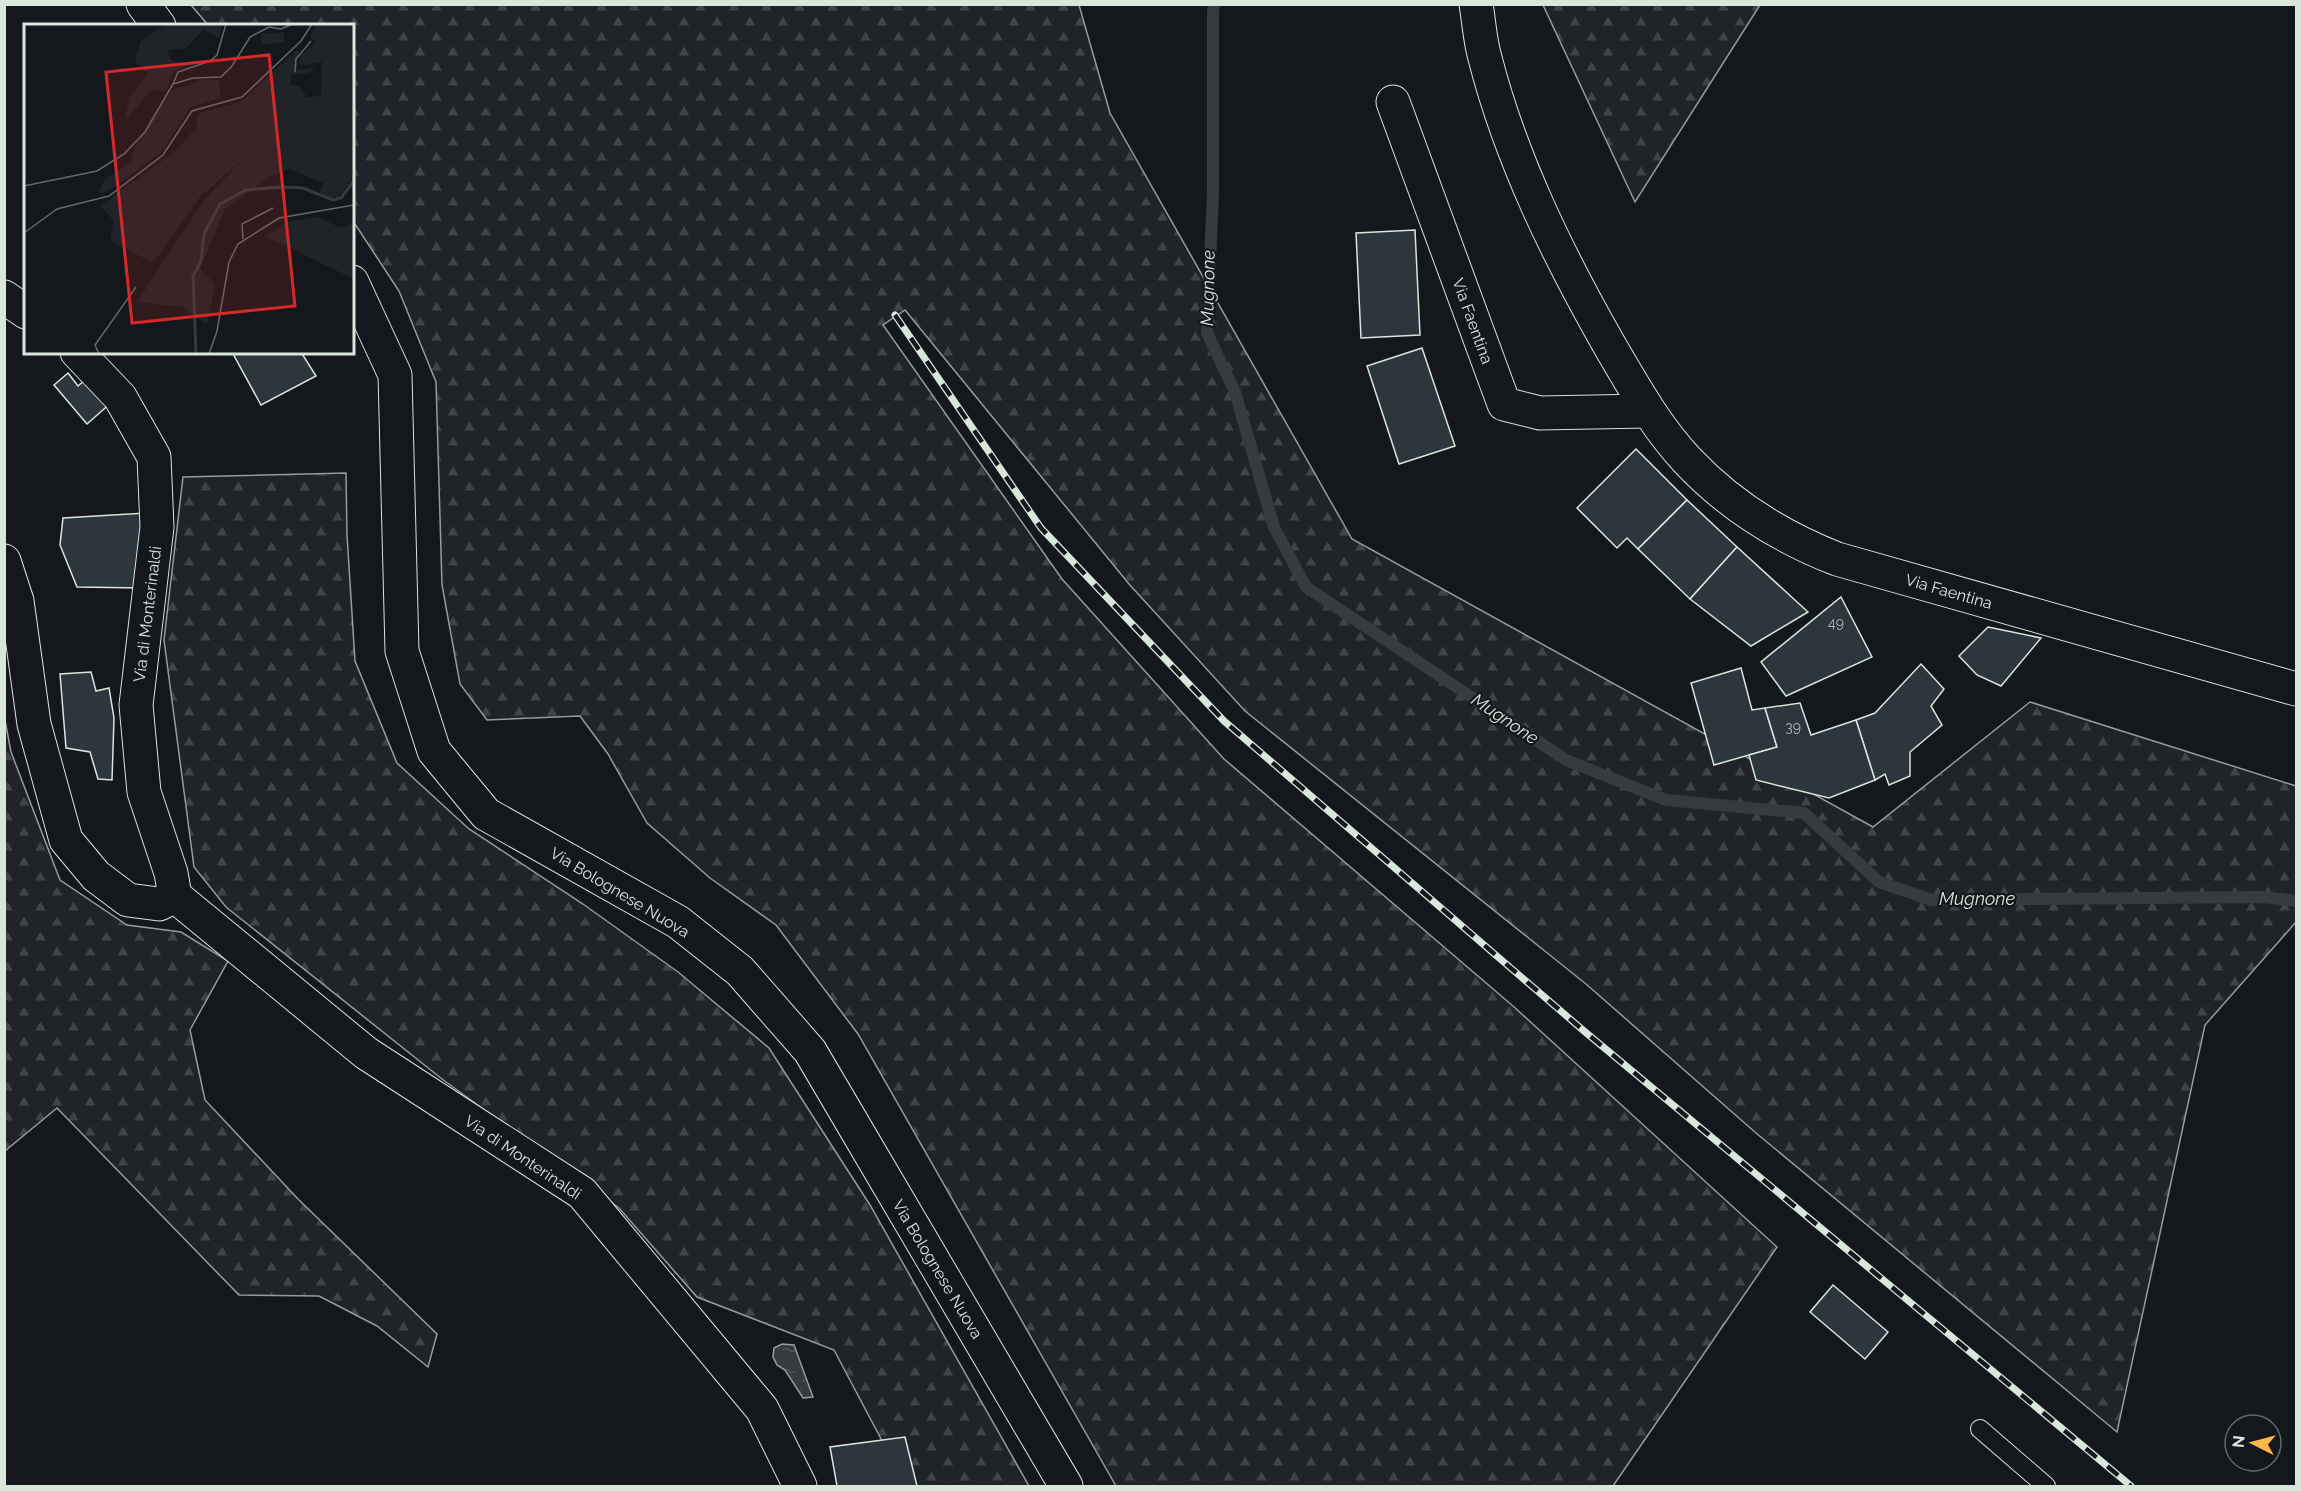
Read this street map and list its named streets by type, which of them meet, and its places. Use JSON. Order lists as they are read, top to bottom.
{
  "streets": {
    "main road": ["Via Faentina", "Via di Monterinaldi", "Via Bolognese Nuova"]
  },
  "water": ["Mugnone"],
  "house_numbers": ["49", "39"],
  "north": "left"
}
